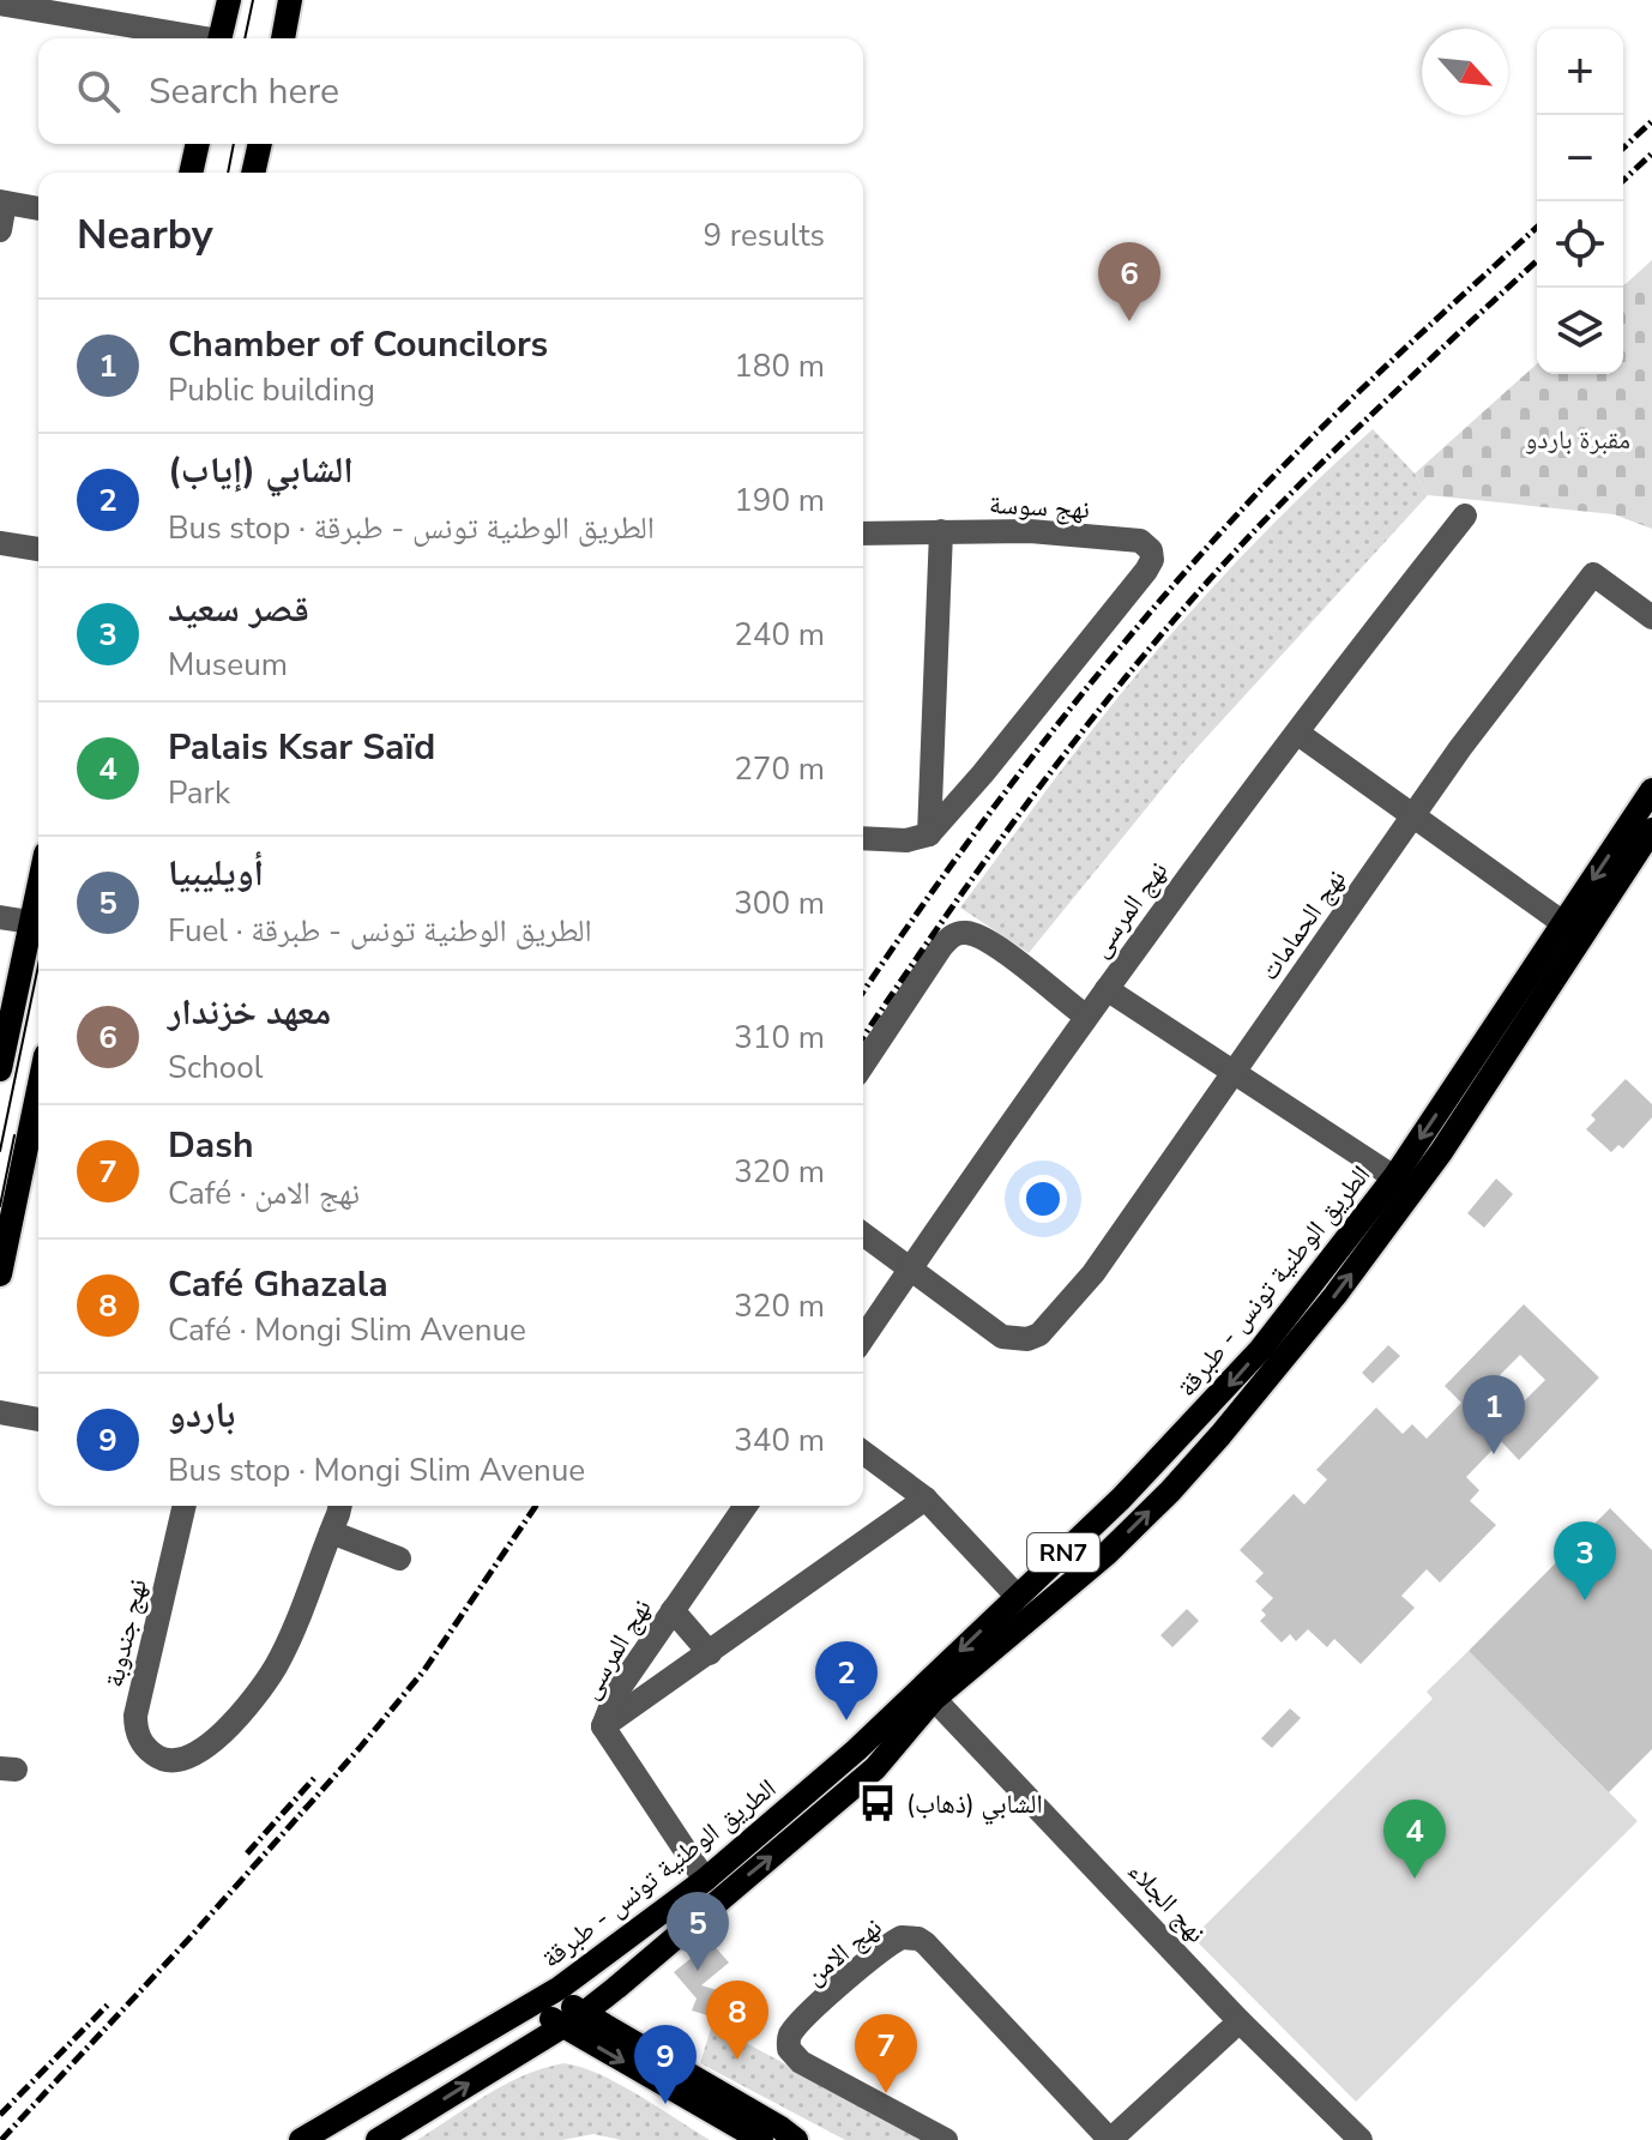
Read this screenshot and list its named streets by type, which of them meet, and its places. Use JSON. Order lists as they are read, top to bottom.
{
  "streets": {
    "main road": ["الطريق الوطنية تونس - طبرقة", "RN7"],
    "street": [
      "نهج سوسة",
      "نهج المرسى",
      "نهج الحمامات",
      "نهج جندوبة",
      "نهج الجلاء",
      "نهج الامن"
    ]
  },
  "crossings": [
    ["نهج المرسى", "نهج الحمامات"],
    ["نهج المرسى", "الطريق الوطنية تونس - طبرقة"],
    ["الطريق الوطنية تونس - طبرقة", "نهج الجلاء"]
  ],
  "parks": ["مقبرة باردو"],
  "places": {
    "bus stop": ["الشابي (ذهاب)"]
  },
  "north": "bottom right",
  "page": {
    "map_buttons": ["+", "−"],
    "search": "Search here",
    "heading": ["Nearby", "9 results"],
    "pins": [
      "6",
      "1",
      "3",
      "2",
      "4",
      "5",
      "8",
      "7",
      "9"
    ],
    "list": [
      {
        "mark": "1",
        "name": "Chamber of Councilors",
        "note": "Public building",
        "value": "180 m"
      },
      {
        "mark": "2",
        "name": "الشابي (إياب)",
        "note": "Bus stop · الطريق الوطنية تونس - طبرقة",
        "value": "190 m"
      },
      {
        "mark": "3",
        "name": "قصر سعيد",
        "note": "Museum",
        "value": "240 m"
      },
      {
        "mark": "4",
        "name": "Palais Ksar Saïd",
        "note": "Park",
        "value": "270 m"
      },
      {
        "mark": "5",
        "name": "أويليبيا",
        "note": "Fuel · الطريق الوطنية تونس - طبرقة",
        "value": "300 m"
      },
      {
        "mark": "6",
        "name": "معهد خزندار",
        "note": "School",
        "value": "310 m"
      },
      {
        "mark": "7",
        "name": "Dash",
        "note": "Café · نهج الامن",
        "value": "320 m"
      },
      {
        "mark": "8",
        "name": "Café Ghazala",
        "note": "Café · Mongi Slim Avenue",
        "value": "320 m"
      },
      {
        "mark": "9",
        "name": "باردو",
        "note": "Bus stop · Mongi Slim Avenue",
        "value": "340 m"
      }
    ]
  }
}
